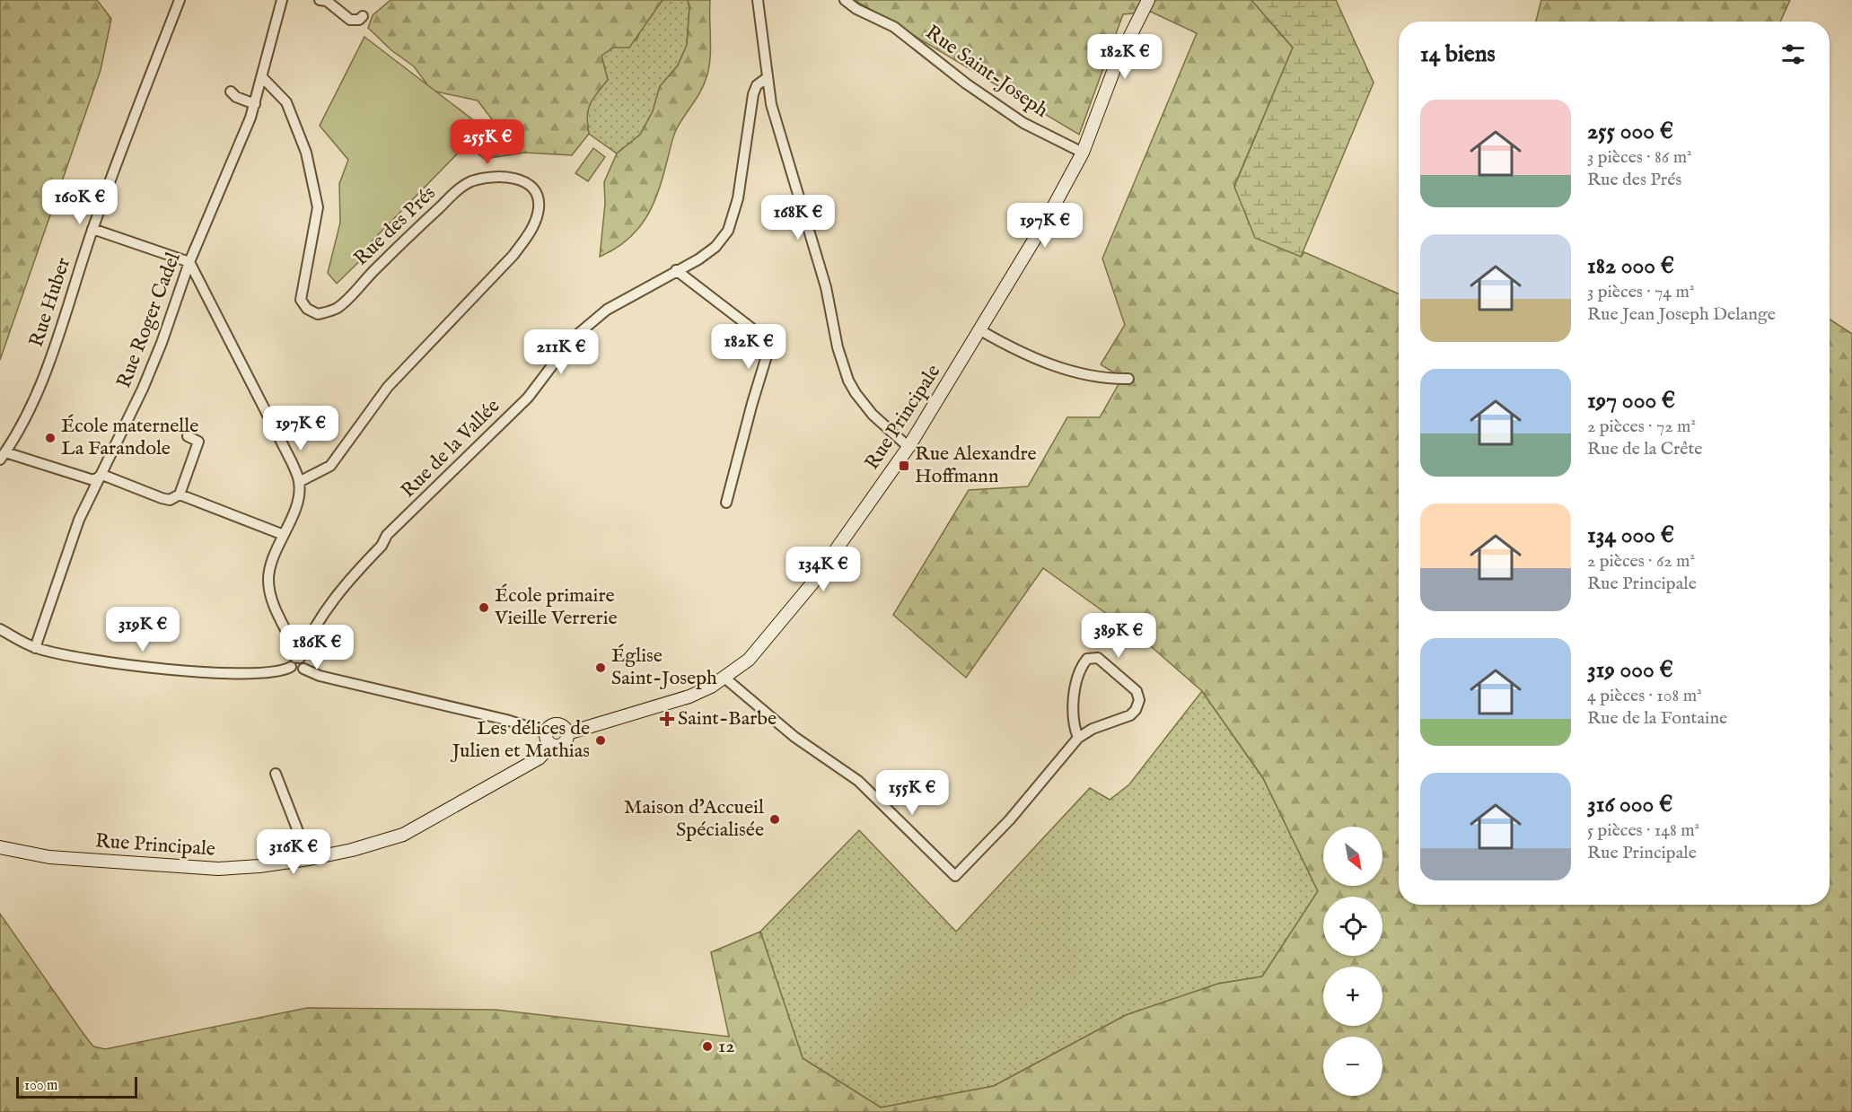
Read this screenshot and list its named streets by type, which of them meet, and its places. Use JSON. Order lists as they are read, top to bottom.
{
  "streets": {
    "street": [
      "Rue Saint-Joseph",
      "Rue des Prés",
      "Rue Huber",
      "Rue Roger Cadel",
      "Rue Principale",
      "Rue de la Vallée"
    ]
  },
  "crossings": [
    ["Rue Saint-Joseph", "Rue Principale"],
    ["Rue des Prés", "Rue Roger Cadel"]
  ],
  "places": {
    "other": [
      "École maternelle La Farandole",
      "École primaire Vieille Verrerie",
      "Église Saint-Joseph",
      "Les délices de Julien et Mathias",
      "Maison d'Accueil Spécialisée",
      "12"
    ],
    "transit": ["Rue Alexandre Hoffmann"],
    "health": ["Saint-Barbe"]
  },
  "scale_bar": "100 m",
  "north": "bottom right",
  "page": {
    "heading": "14 biens",
    "price": [
      "182K €",
      "255K €",
      "160K €",
      "168K €",
      "197K €",
      "182K €",
      "211K €",
      "197K €",
      "134K €",
      "319K €",
      "389K €",
      "186K €",
      "155K €",
      "316K €"
    ],
    "list": [
      {
        "name": "255 000 €",
        "note": "3 pièces · 86 m² · Rue des Prés"
      },
      {
        "name": "182 000 €",
        "note": "3 pièces · 74 m² · Rue Jean Joseph Delange"
      },
      {
        "name": "197 000 €",
        "note": "2 pièces · 72 m² · Rue de la Crête"
      },
      {
        "name": "134 000 €",
        "note": "2 pièces · 62 m² · Rue Principale"
      },
      {
        "name": "319 000 €",
        "note": "4 pièces · 108 m² · Rue de la Fontaine"
      },
      {
        "name": "316 000 €",
        "note": "5 pièces · 148 m² · Rue Principale"
      }
    ],
    "map_buttons": ["+", "−"],
    "scale": "100 m"
  }
}
